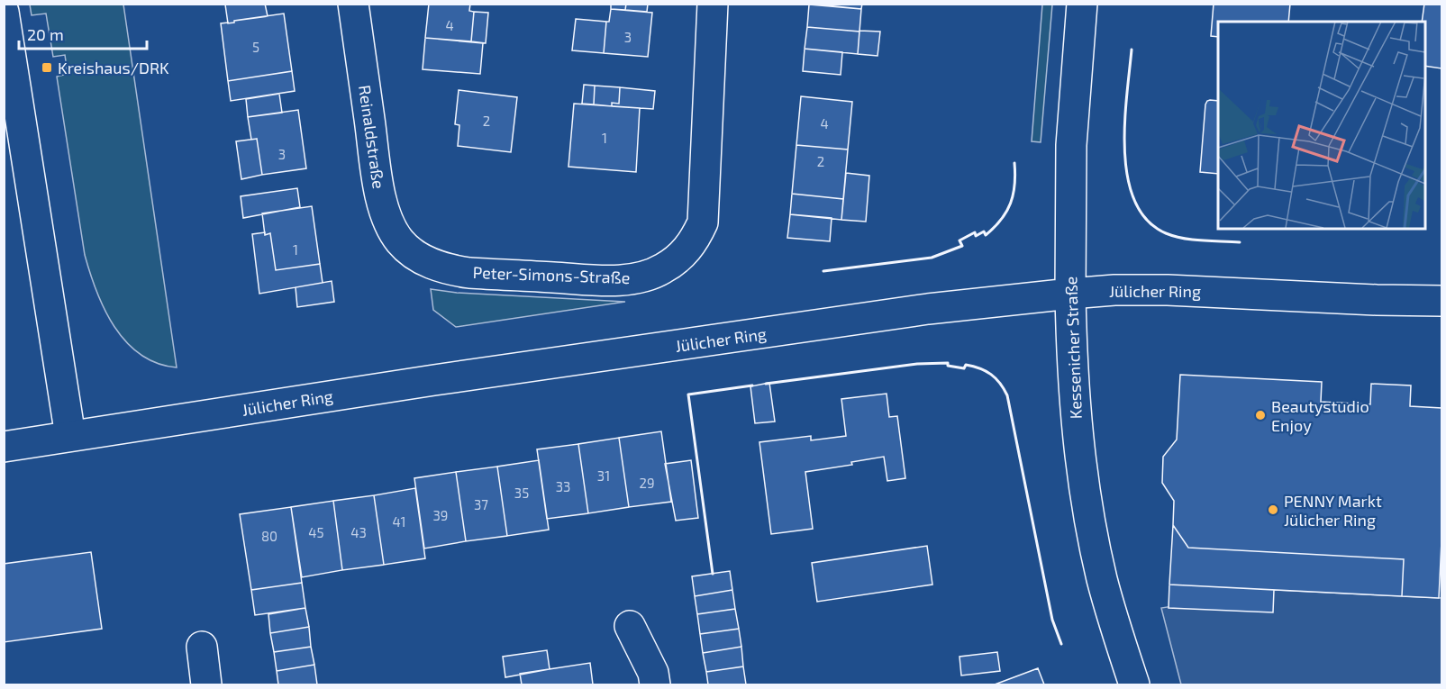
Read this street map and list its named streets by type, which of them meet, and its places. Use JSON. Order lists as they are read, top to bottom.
{
  "streets": {
    "main road": [
      "Reinaldstraße",
      "Peter-Simons-Straße",
      "Jülicher Ring",
      "Kessenicher Straße"
    ]
  },
  "crossings": [
    ["Reinaldstraße", "Peter-Simons-Straße"],
    ["Jülicher Ring", "Kessenicher Straße"]
  ],
  "places": {
    "transit": ["Kreishaus/DRK"],
    "other": ["Beautystudio Enjoy", "PENNY Markt Jülicher Ring"]
  },
  "house_numbers": [
    "4",
    "3",
    "5",
    "2",
    "4",
    "1",
    "3",
    "2",
    "1",
    "31",
    "29",
    "33",
    "35",
    "37",
    "39",
    "41",
    "45",
    "43",
    "80"
  ],
  "scale_bar": "20 m"
}
